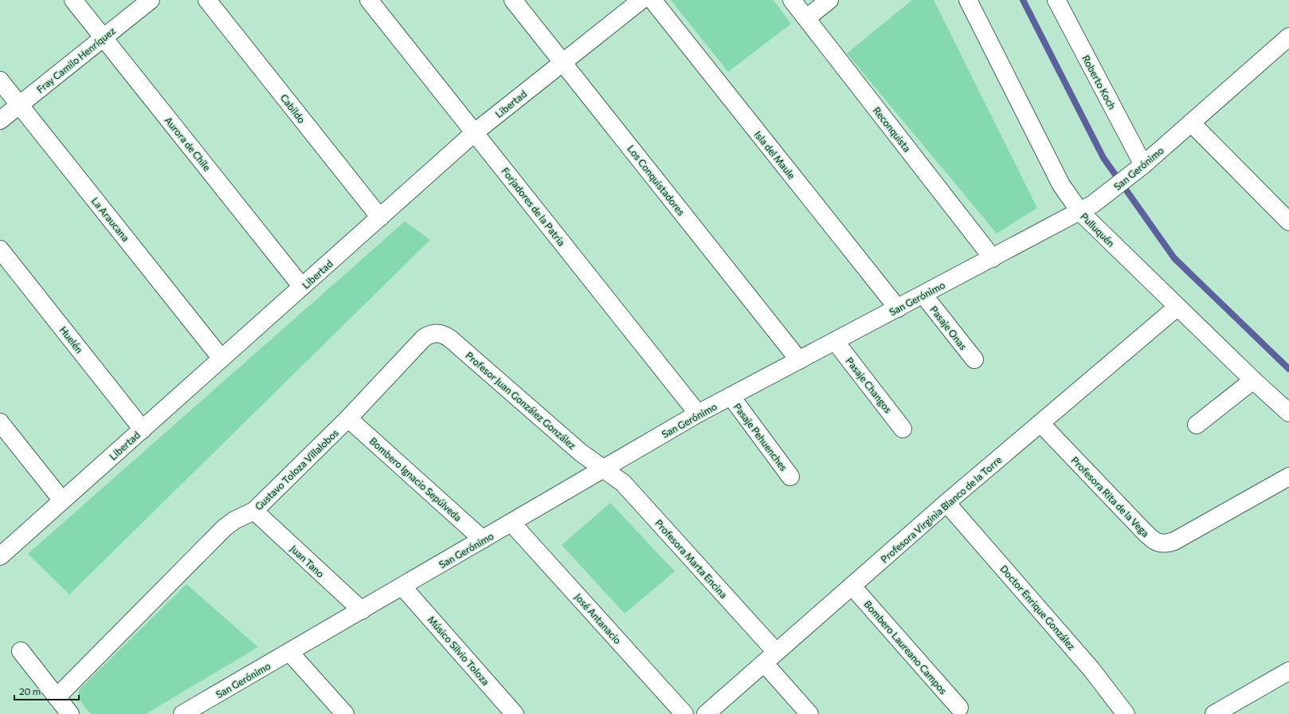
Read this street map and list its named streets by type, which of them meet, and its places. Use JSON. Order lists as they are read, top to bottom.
{
  "streets": {
    "street": [
      "Fray Camilo Henríquez",
      "Roberto Koch",
      "Libertad",
      "Cabildo",
      "Reconquista",
      "Aurora de Chile",
      "Isla del Maule",
      "San Gerónimo",
      "Los Conquistadores",
      "Forjadores de la Patria",
      "La Araucana",
      "Pulluquén",
      "Pasaje Onas",
      "Huelén",
      "Pasaje Changos",
      "Profesor Juan González González",
      "Pasaje Pehuenches",
      "Gustavo Toloza Villalobos",
      "Bombero Ignacio Sepúlveda",
      "Profesora Rita de la Vega",
      "Profesora Virginia Blanco de la Torre",
      "Profesora Marta Encina",
      "Juan Tano",
      "Doctor Enrique González",
      "José Antanacio",
      "Bombero Laureano Campos",
      "Músico Silvio Toloza"
    ]
  },
  "crossings": [
    ["Fray Camilo Henríquez", "Aurora de Chile"],
    ["Fray Camilo Henríquez", "La Araucana"],
    ["Roberto Koch", "San Gerónimo"],
    ["Libertad", "Cabildo"],
    ["Libertad", "Aurora de Chile"],
    ["Libertad", "Los Conquistadores"],
    ["Libertad", "Forjadores de la Patria"],
    ["Libertad", "La Araucana"],
    ["Libertad", "Huelén"],
    ["Reconquista", "San Gerónimo"],
    ["Isla del Maule", "San Gerónimo"],
    ["San Gerónimo", "Los Conquistadores"],
    ["San Gerónimo", "Forjadores de la Patria"],
    ["San Gerónimo", "Pulluquén"],
    ["San Gerónimo", "Pasaje Onas"],
    ["San Gerónimo", "Pasaje Changos"],
    ["San Gerónimo", "Profesor Juan González González"],
    ["San Gerónimo", "Pasaje Pehuenches"],
    ["San Gerónimo", "Bombero Ignacio Sepúlveda"],
    ["San Gerónimo", "Profesora Marta Encina"],
    ["San Gerónimo", "Juan Tano"],
    ["San Gerónimo", "José Antanacio"],
    ["San Gerónimo", "Músico Silvio Toloza"],
    ["Pulluquén", "Profesora Virginia Blanco de la Torre"],
    ["Profesor Juan González González", "Gustavo Toloza Villalobos"],
    ["Profesor Juan González González", "Profesora Marta Encina"],
    ["Gustavo Toloza Villalobos", "Bombero Ignacio Sepúlveda"],
    ["Gustavo Toloza Villalobos", "Juan Tano"],
    ["Profesora Rita de la Vega", "Profesora Virginia Blanco de la Torre"],
    ["Profesora Virginia Blanco de la Torre", "Profesora Marta Encina"],
    ["Profesora Virginia Blanco de la Torre", "Doctor Enrique González"],
    ["Profesora Virginia Blanco de la Torre", "Bombero Laureano Campos"]
  ],
  "scale_bar": "20 m"
}
